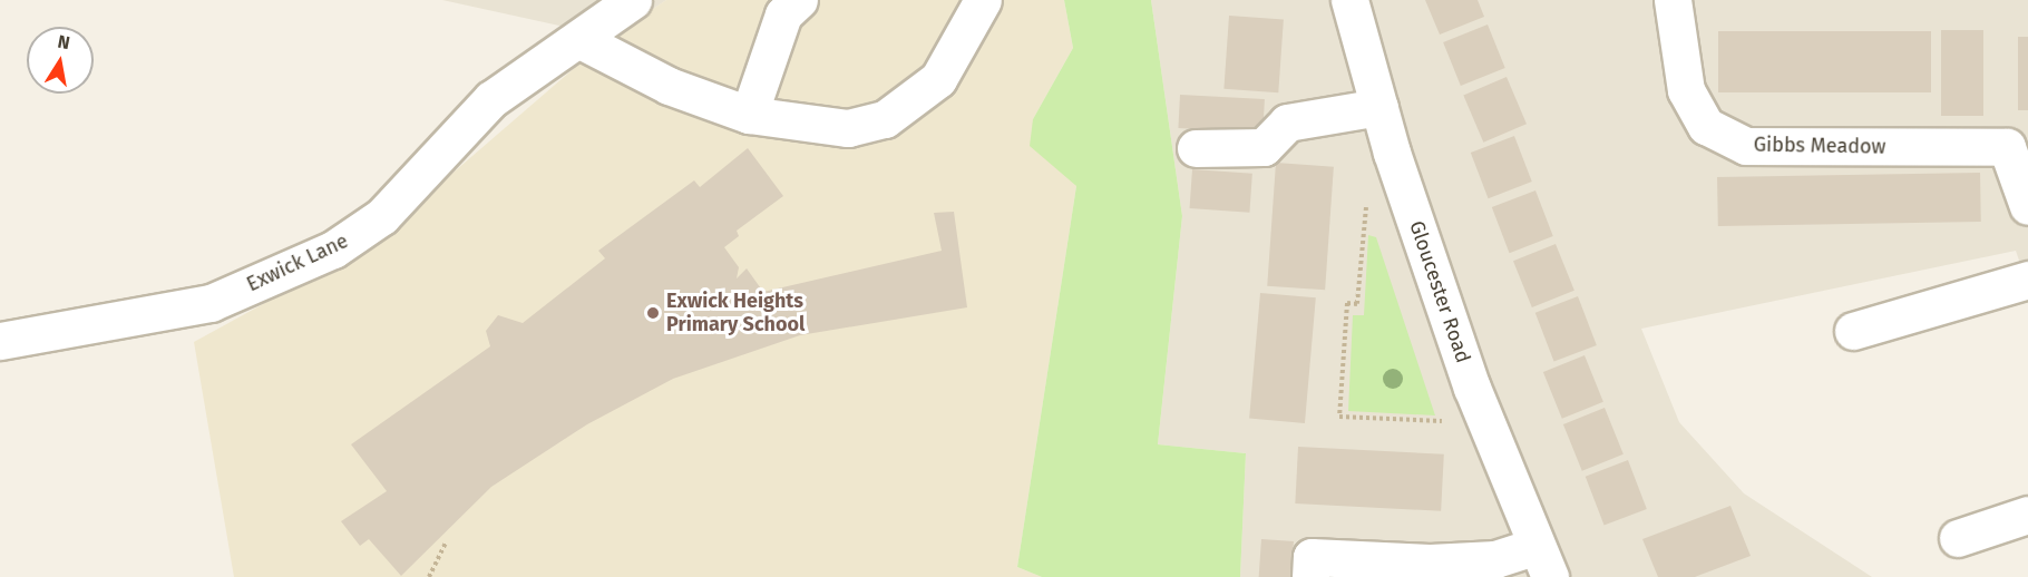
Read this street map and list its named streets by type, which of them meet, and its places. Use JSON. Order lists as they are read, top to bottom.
{
  "streets": {
    "street": ["Gibbs Meadow", "Exwick Lane", "Gloucester Road"]
  },
  "places": ["Exwick Heights Primary School"],
  "north": "top"
}
